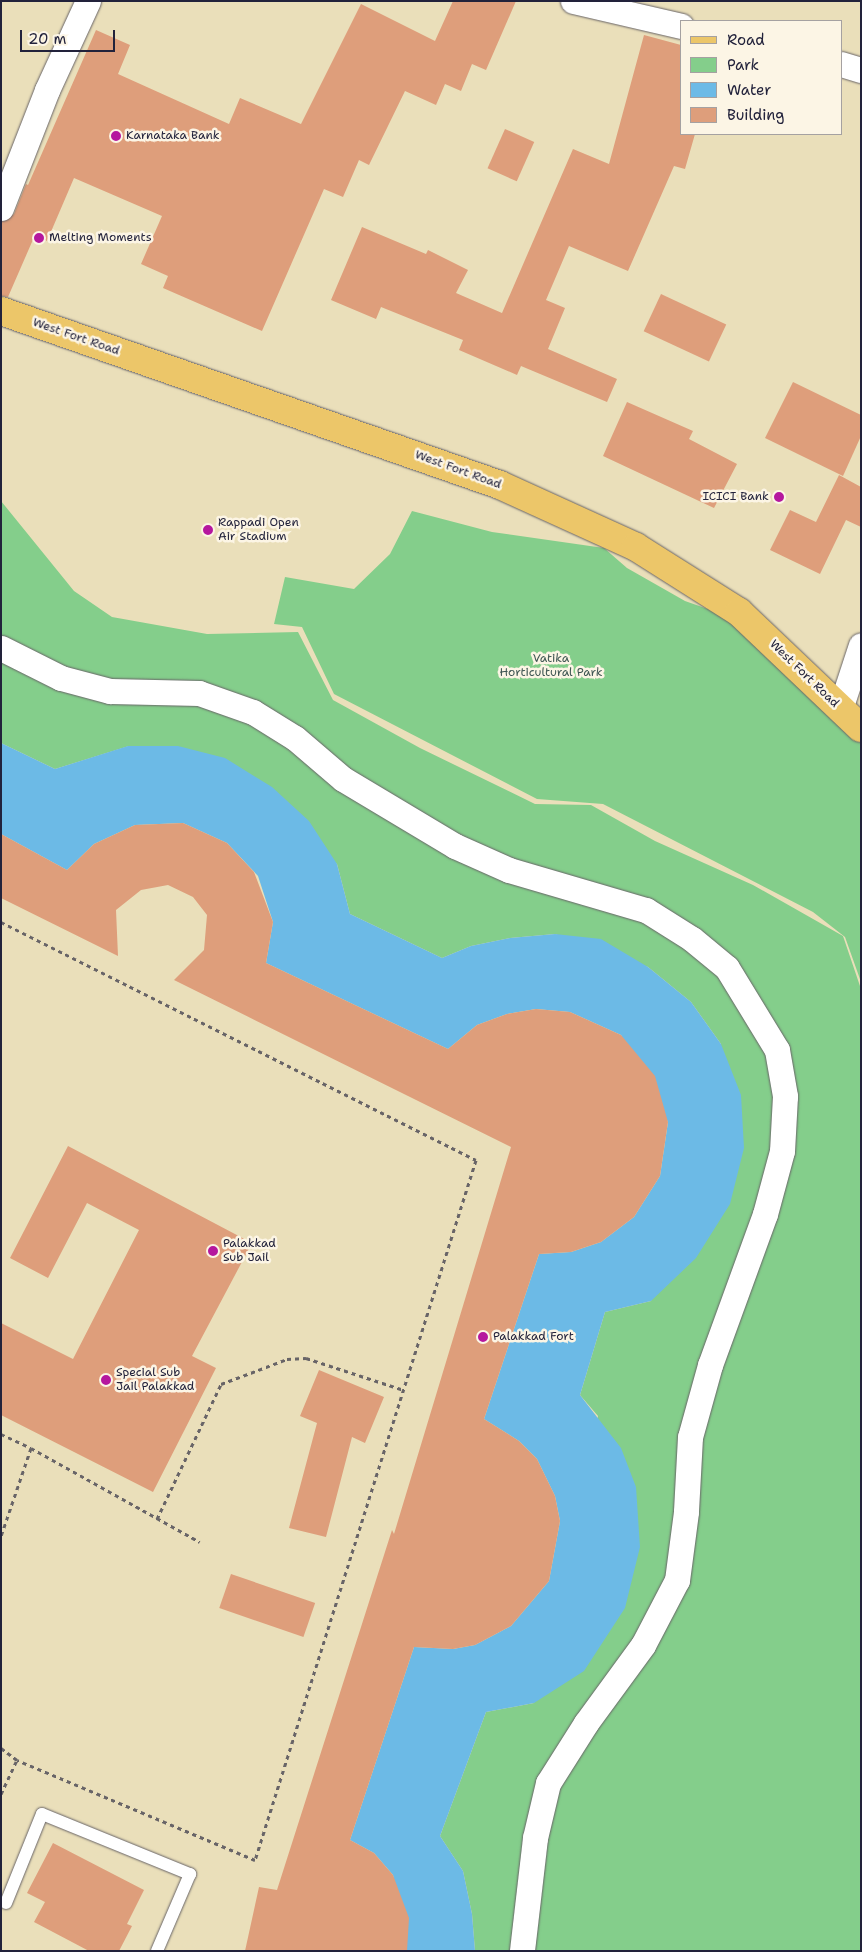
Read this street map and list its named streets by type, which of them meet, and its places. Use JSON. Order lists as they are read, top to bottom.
{
  "streets": {
    "main road": ["West Fort Road"]
  },
  "parks": ["Vatika Horticultural Park"],
  "places": [
    "Karnataka Bank",
    "Melting Moments",
    "ICICI Bank",
    "Rappadi Open Air Stadium",
    "Palakkad Sub Jail",
    "Palakkad Fort",
    "Special Sub Jail Palakkad"
  ],
  "legend": [
    "Road",
    "Park",
    "Water",
    "Building"
  ],
  "scale_bar": "20 m"
}
